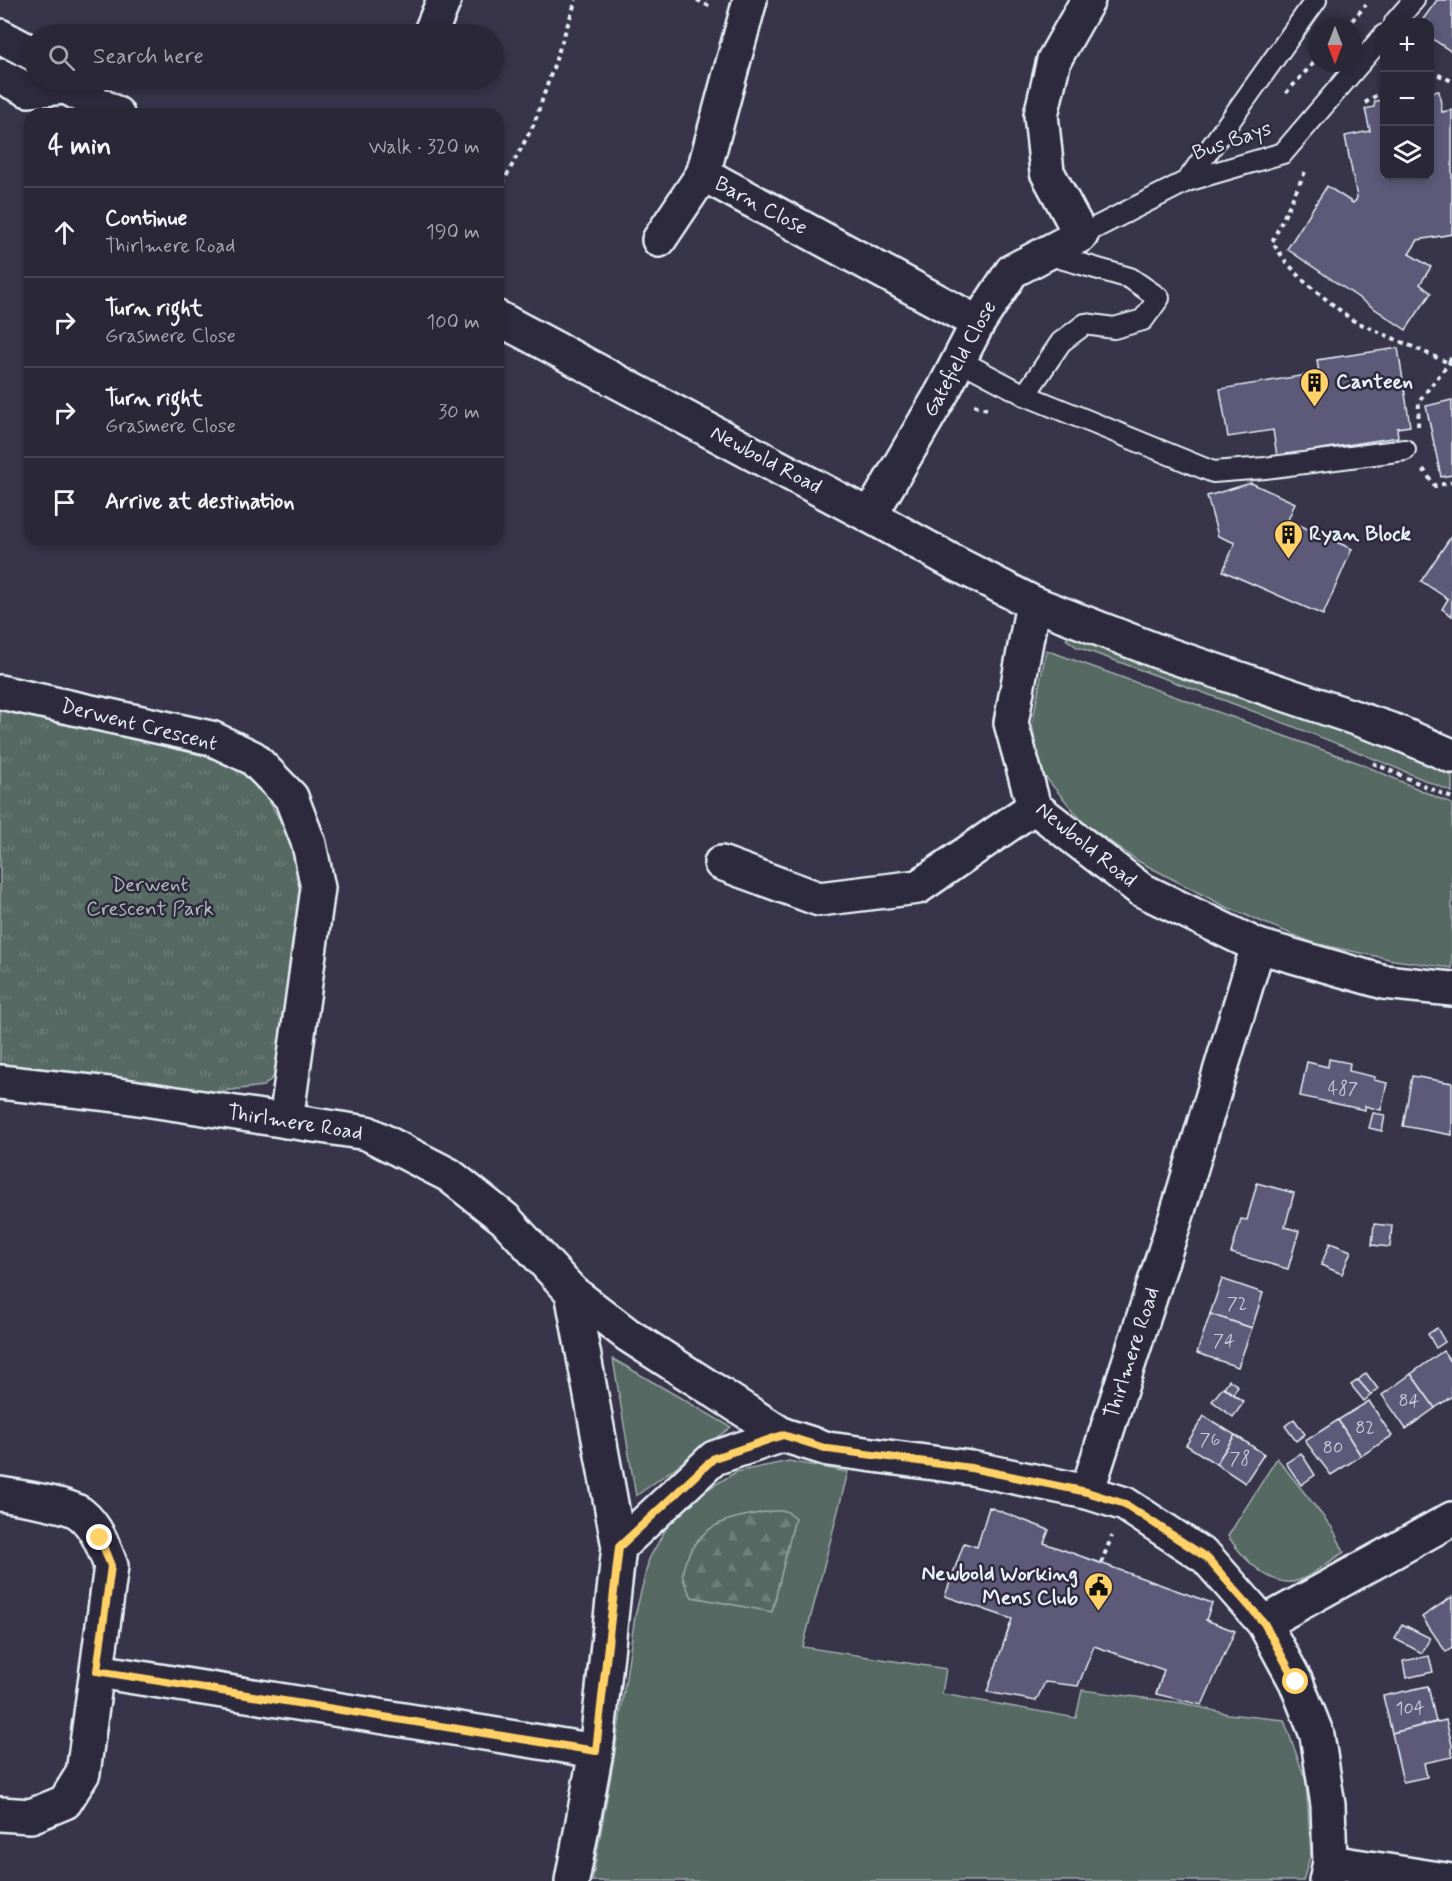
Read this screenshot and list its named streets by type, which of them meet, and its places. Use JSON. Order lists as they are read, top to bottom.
{
  "streets": {
    "street": [
      "Barn Close",
      "Gatefield Close",
      "Newbold Road",
      "Derwent Crescent",
      "Thirlmere Road"
    ],
    "lane": ["Bus Bays"]
  },
  "crossings": [
    ["Bus Bays", "Gatefield Close"],
    ["Barn Close", "Gatefield Close"],
    ["Gatefield Close", "Newbold Road"],
    ["Newbold Road", "Thirlmere Road"],
    ["Derwent Crescent", "Thirlmere Road"]
  ],
  "parks": ["Derwent Crescent Park"],
  "places": {
    "building": ["Canteen", "Ryan Block"],
    "public building": ["Newbold Working Mens Club"]
  },
  "house_numbers": [
    "487",
    "72",
    "74",
    "84",
    "82",
    "76",
    "80",
    "78",
    "104"
  ],
  "north": "bottom",
  "page": {
    "map_buttons": ["+", "−"],
    "search": "Search here",
    "heading": ["4 min", "Walk · 320 m"],
    "list": [
      ["Continue", "Thirlmere Road", "190 m"],
      ["Turn right", "Grasmere Close", "100 m"],
      ["Turn right", "Grasmere Close", "30 m"],
      "Arrive at destination"
    ]
  }
}
